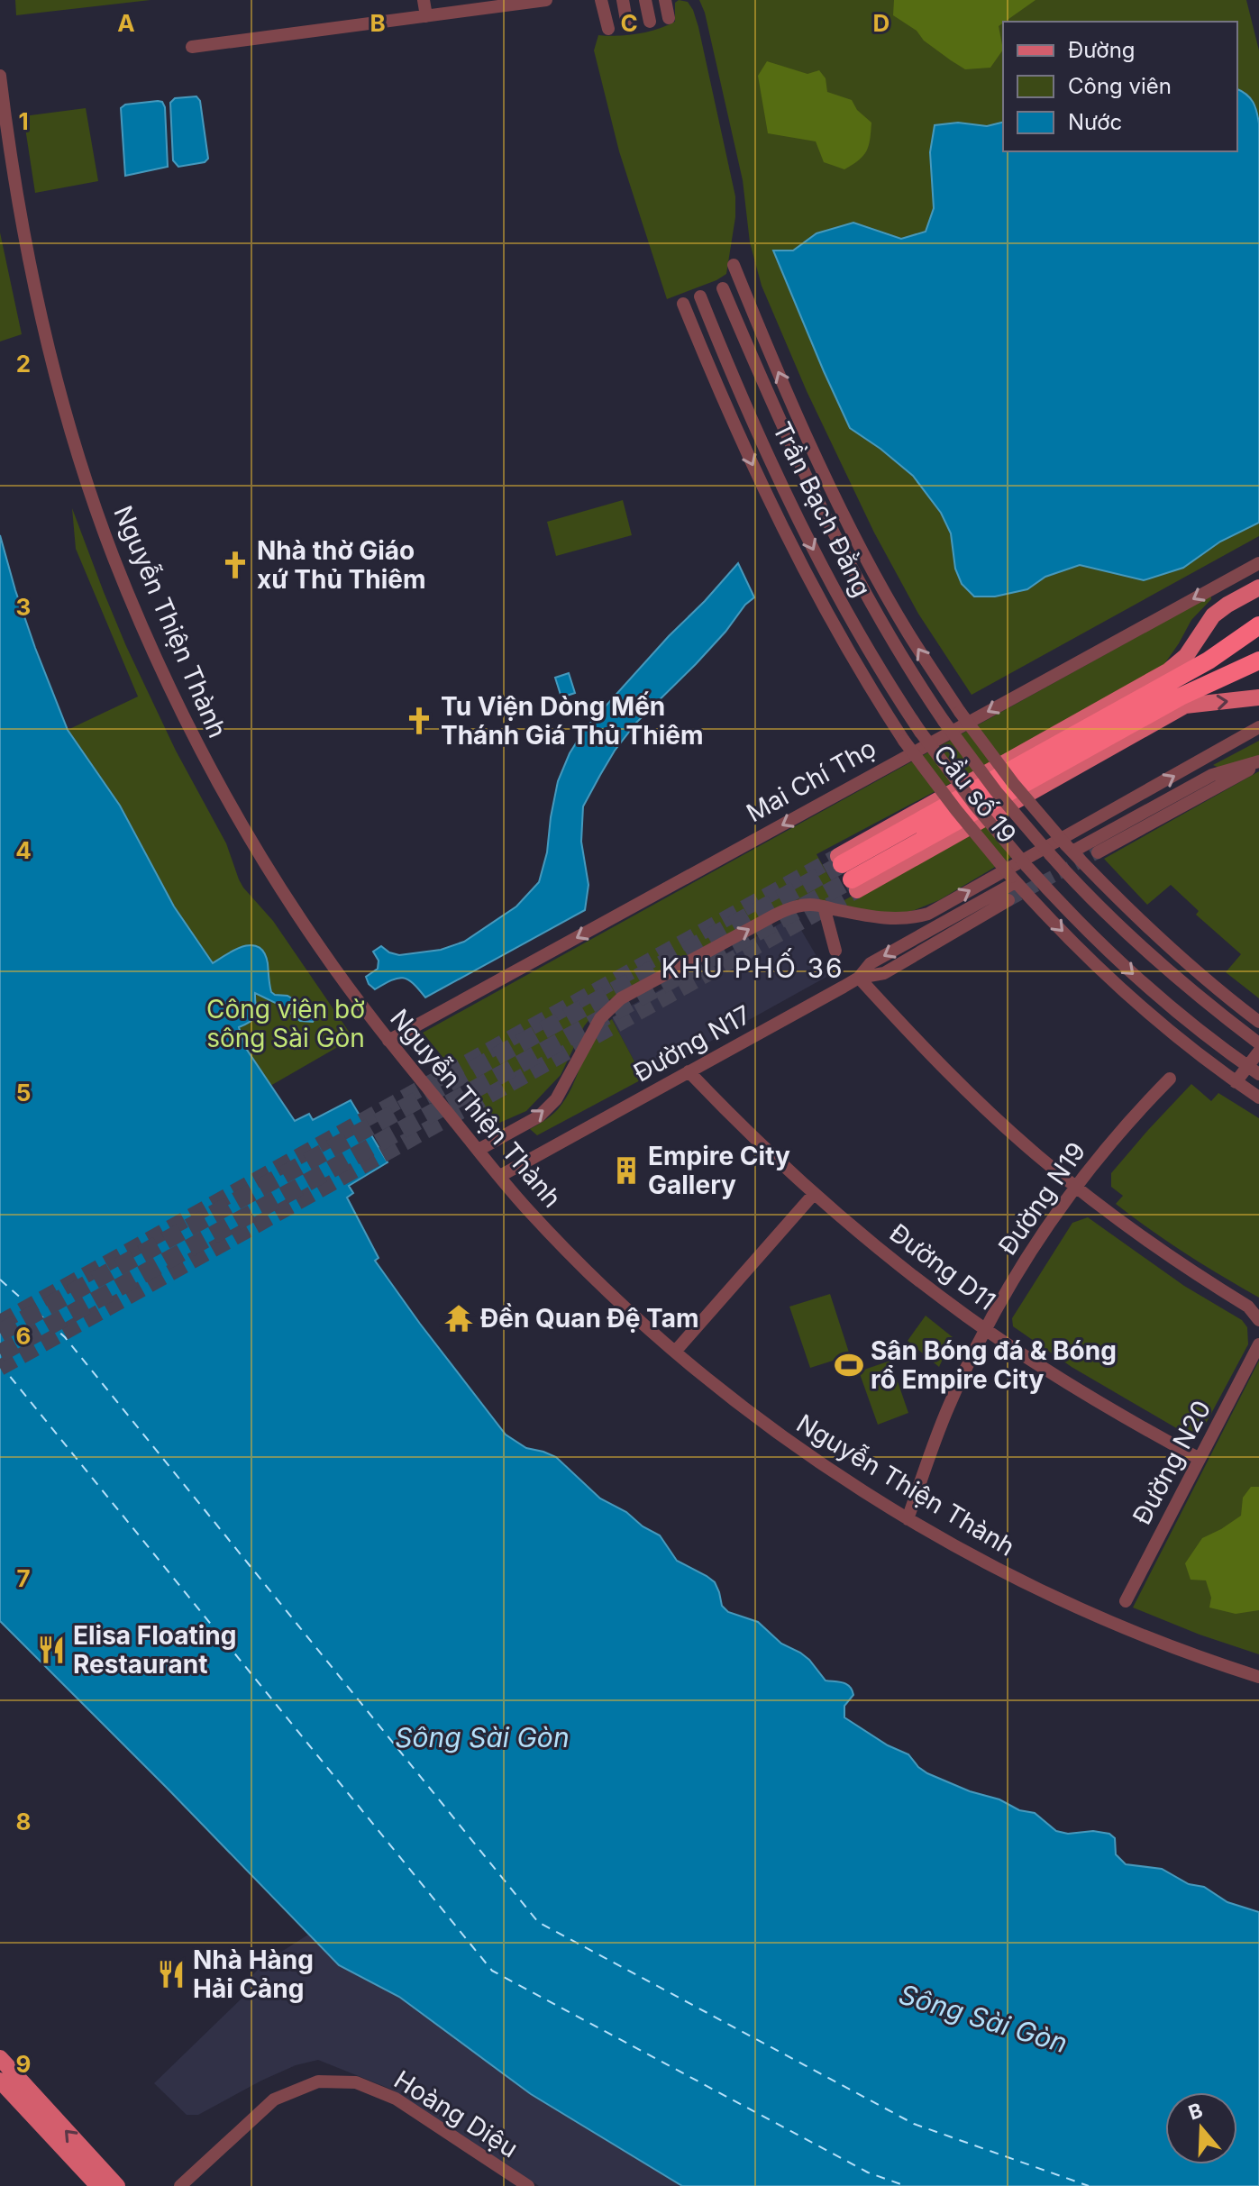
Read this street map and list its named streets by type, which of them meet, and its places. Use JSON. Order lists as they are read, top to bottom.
{
  "streets": {
    "street": [
      "Trần Bạch Đằng",
      "Nguyễn Thiện Thành",
      "Mai Chí Thọ",
      "Cầu số 19",
      "Đường N17",
      "Đường N19",
      "Đường D11",
      "Đường N20",
      "Hoàng Diệu"
    ]
  },
  "crossings": [
    ["Trần Bạch Đằng", "Cầu số 19"],
    ["Nguyễn Thiện Thành", "Mai Chí Thọ"],
    ["Nguyễn Thiện Thành", "Đường N17"],
    ["Nguyễn Thiện Thành", "Đường N19"],
    ["Cầu số 19", "Đường N17"],
    ["Đường N17", "Đường D11"],
    ["Đường N19", "Đường D11"],
    ["Đường D11", "Đường N20"]
  ],
  "districts": ["KHU PHỐ 36"],
  "water": ["Sông Sài Gòn"],
  "parks": ["Công viên bờ sông Sài Gòn"],
  "places": {
    "church": ["Nhà thờ Giáo xứ Thủ Thiêm", "Tu Viện Dòng Mến Thánh Giá Thủ Thiêm"],
    "building": ["Empire City Gallery"],
    "temple": ["Đền Quan Đệ Tam"],
    "sports": ["Sân Bóng đá & Bóng rổ Empire City"],
    "restaurant": ["Elisa Floating Restaurant", "Nhà Hàng Hải Cảng"]
  },
  "legend": ["Đường", "Công viên", "Nước"],
  "north": "top",
  "grid": {
    "columns": [
      "A",
      "B",
      "C",
      "D"
    ],
    "rows": [
      "1",
      "2",
      "3",
      "4",
      "5",
      "6",
      "7",
      "8",
      "9"
    ]
  }
}
